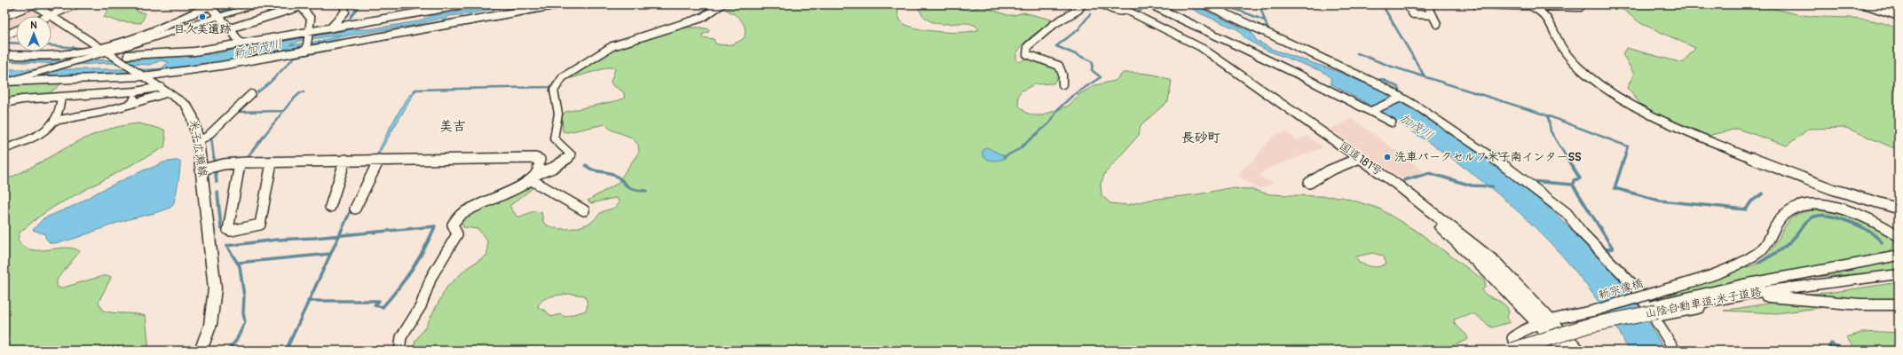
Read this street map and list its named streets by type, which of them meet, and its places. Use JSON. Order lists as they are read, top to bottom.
{
  "streets": {
    "highway": ["国道181号", "山陰自動車道;米子道路"],
    "main road": ["米子広瀬線"],
    "street": ["新宗像橋"]
  },
  "crossings": [
    ["国道181号", "新宗像橋"],
    ["新宗像橋", "山陰自動車道;米子道路"]
  ],
  "districts": ["美吉", "長砂町"],
  "water": ["新加茂川", "加茂川"],
  "places": ["目久美遺跡", "洗車パークセルフ米子南インターSS"],
  "north": "top"
}
